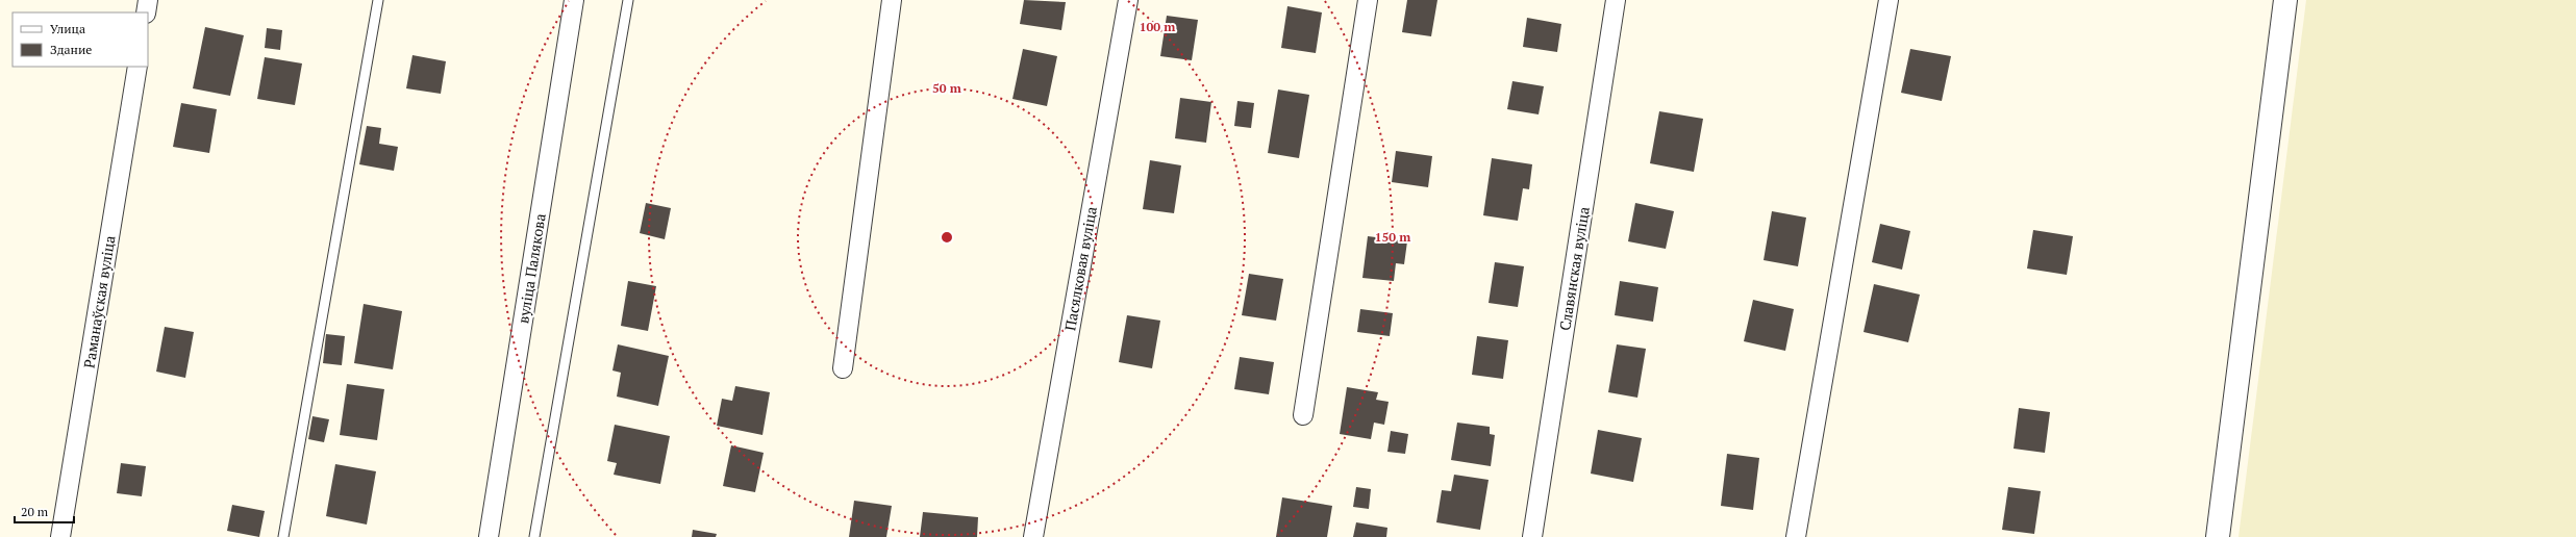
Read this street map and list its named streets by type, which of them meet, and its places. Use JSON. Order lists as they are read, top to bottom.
{
  "streets": {
    "street": [
      "вуліца Палякова",
      "Пасялковая вуліца",
      "Славянская вуліца",
      "Раманаўская вуліца"
    ]
  },
  "legend": ["Улица", "Здание"],
  "scale_bar": "20 m",
  "rings": ["100 m", "50 m", "150 m"]
}
